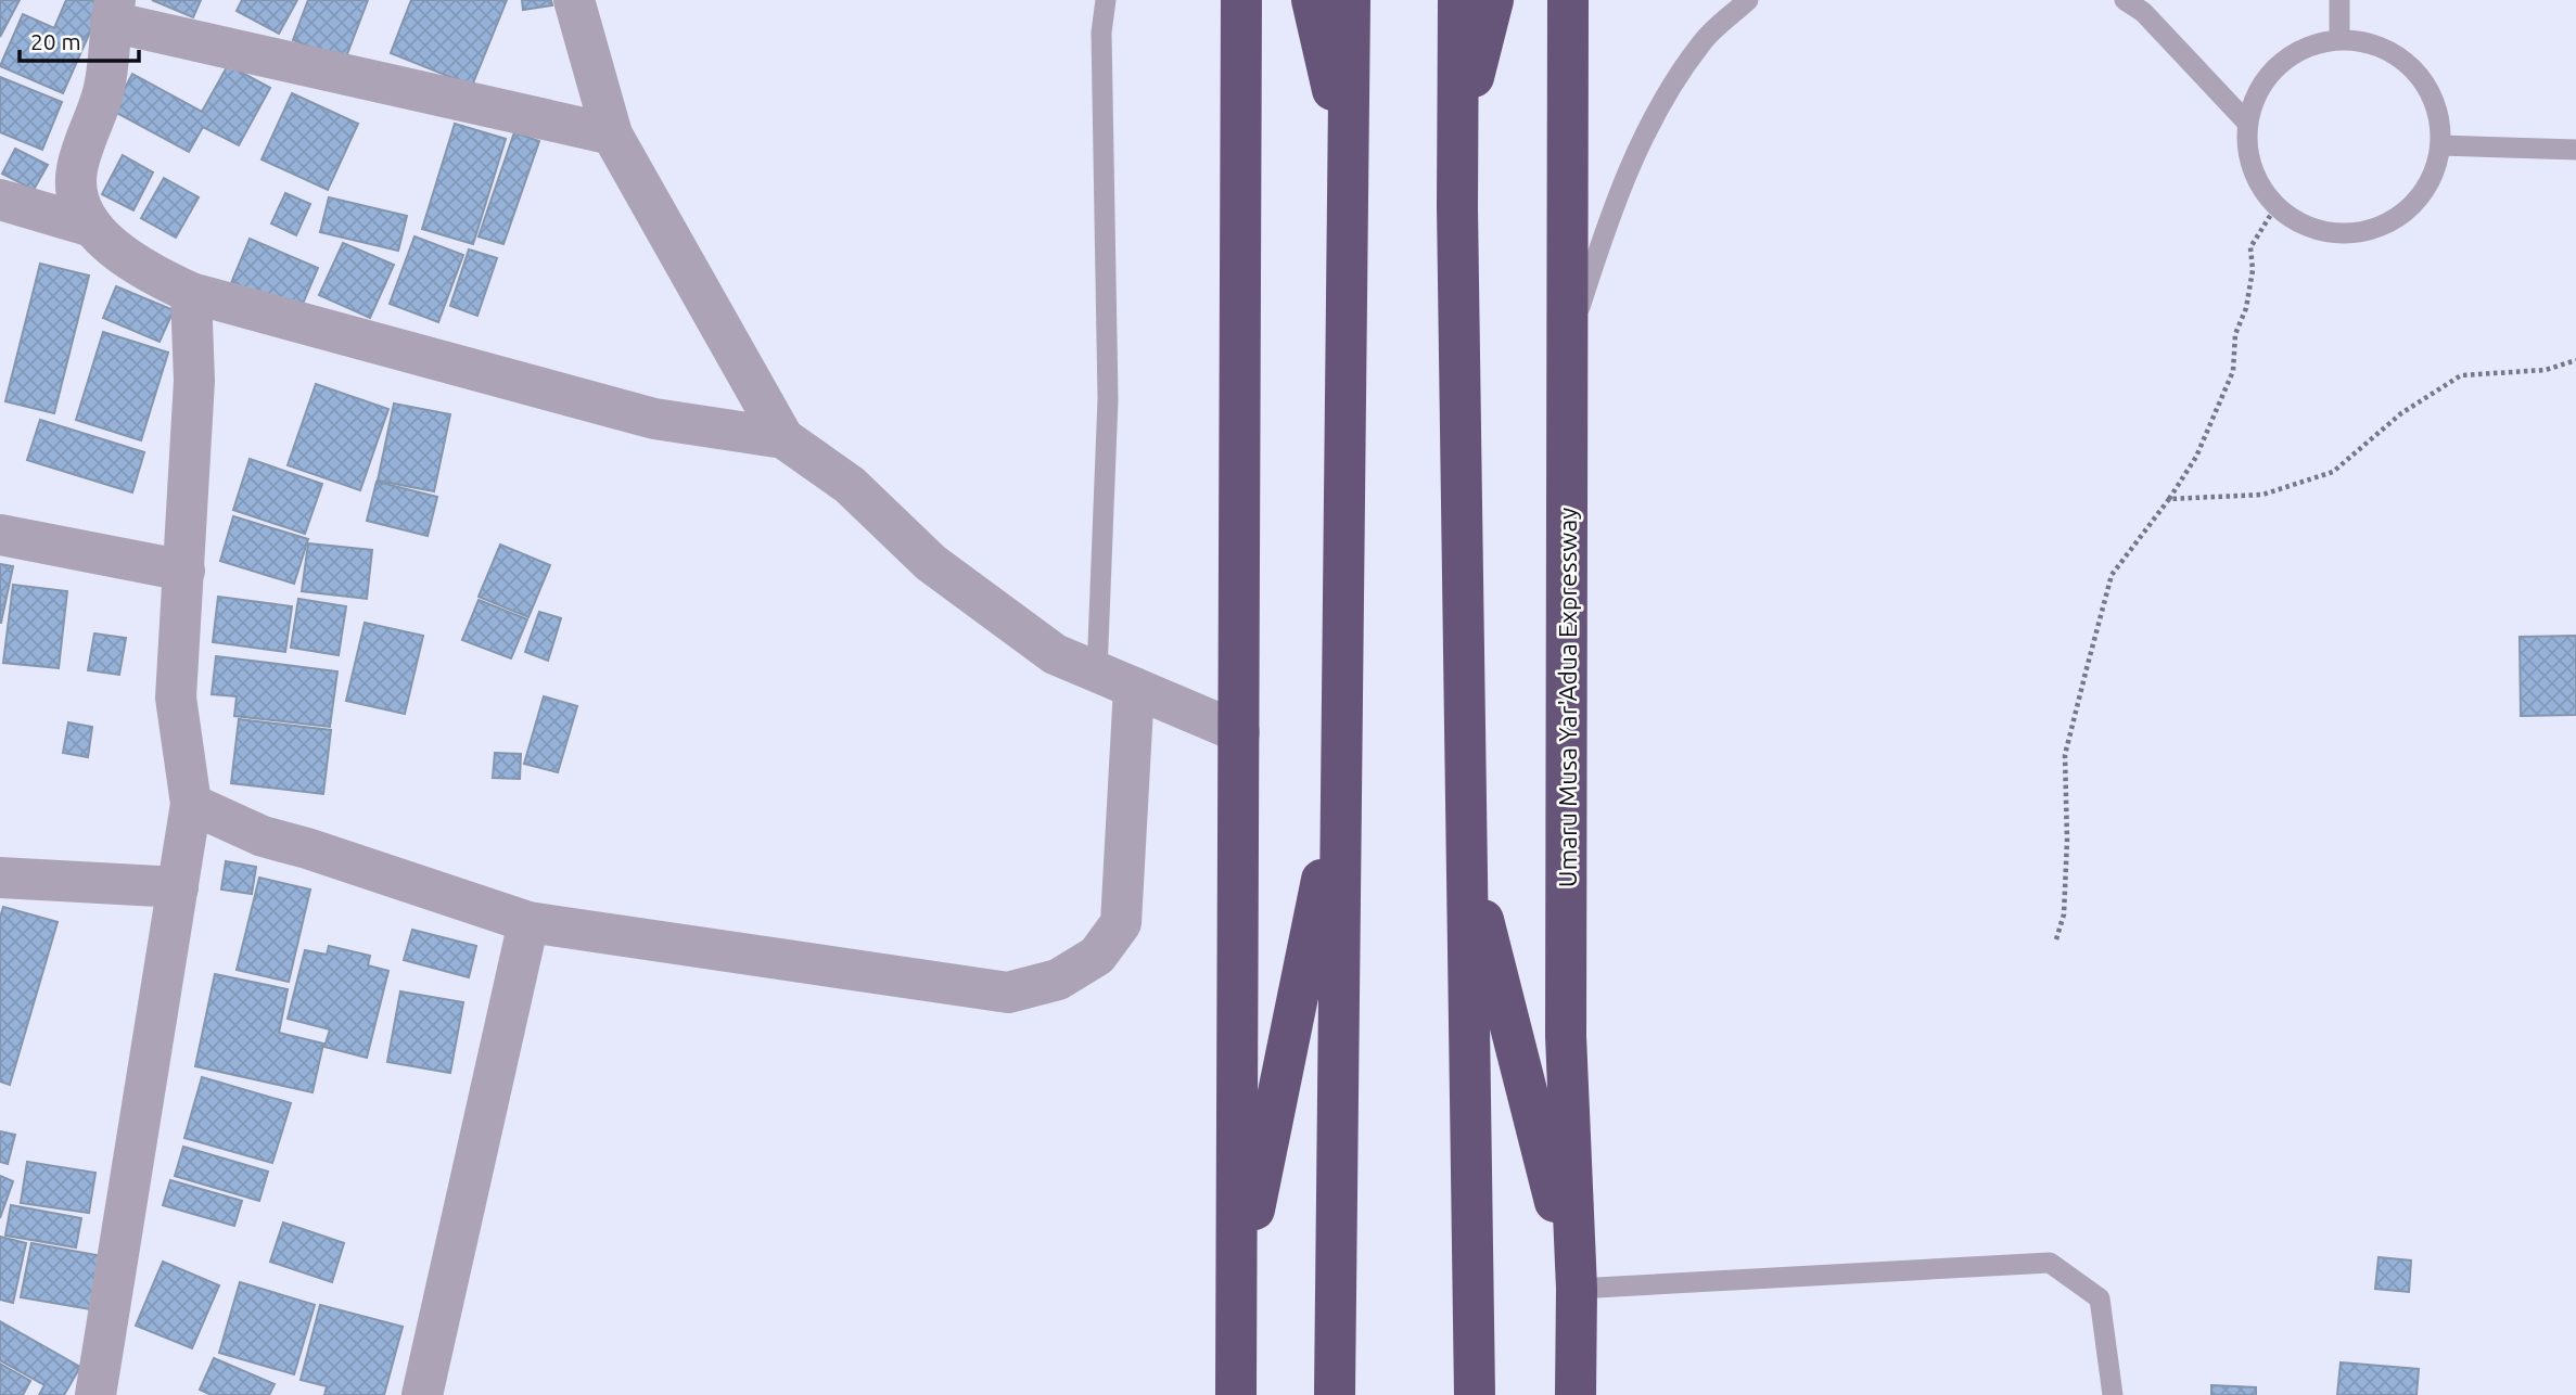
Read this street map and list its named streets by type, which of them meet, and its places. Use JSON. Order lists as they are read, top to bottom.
{
  "streets": {
    "highway": ["Umaru Musa Yar'Adua Expressway"]
  },
  "scale_bar": "20 m"
}
